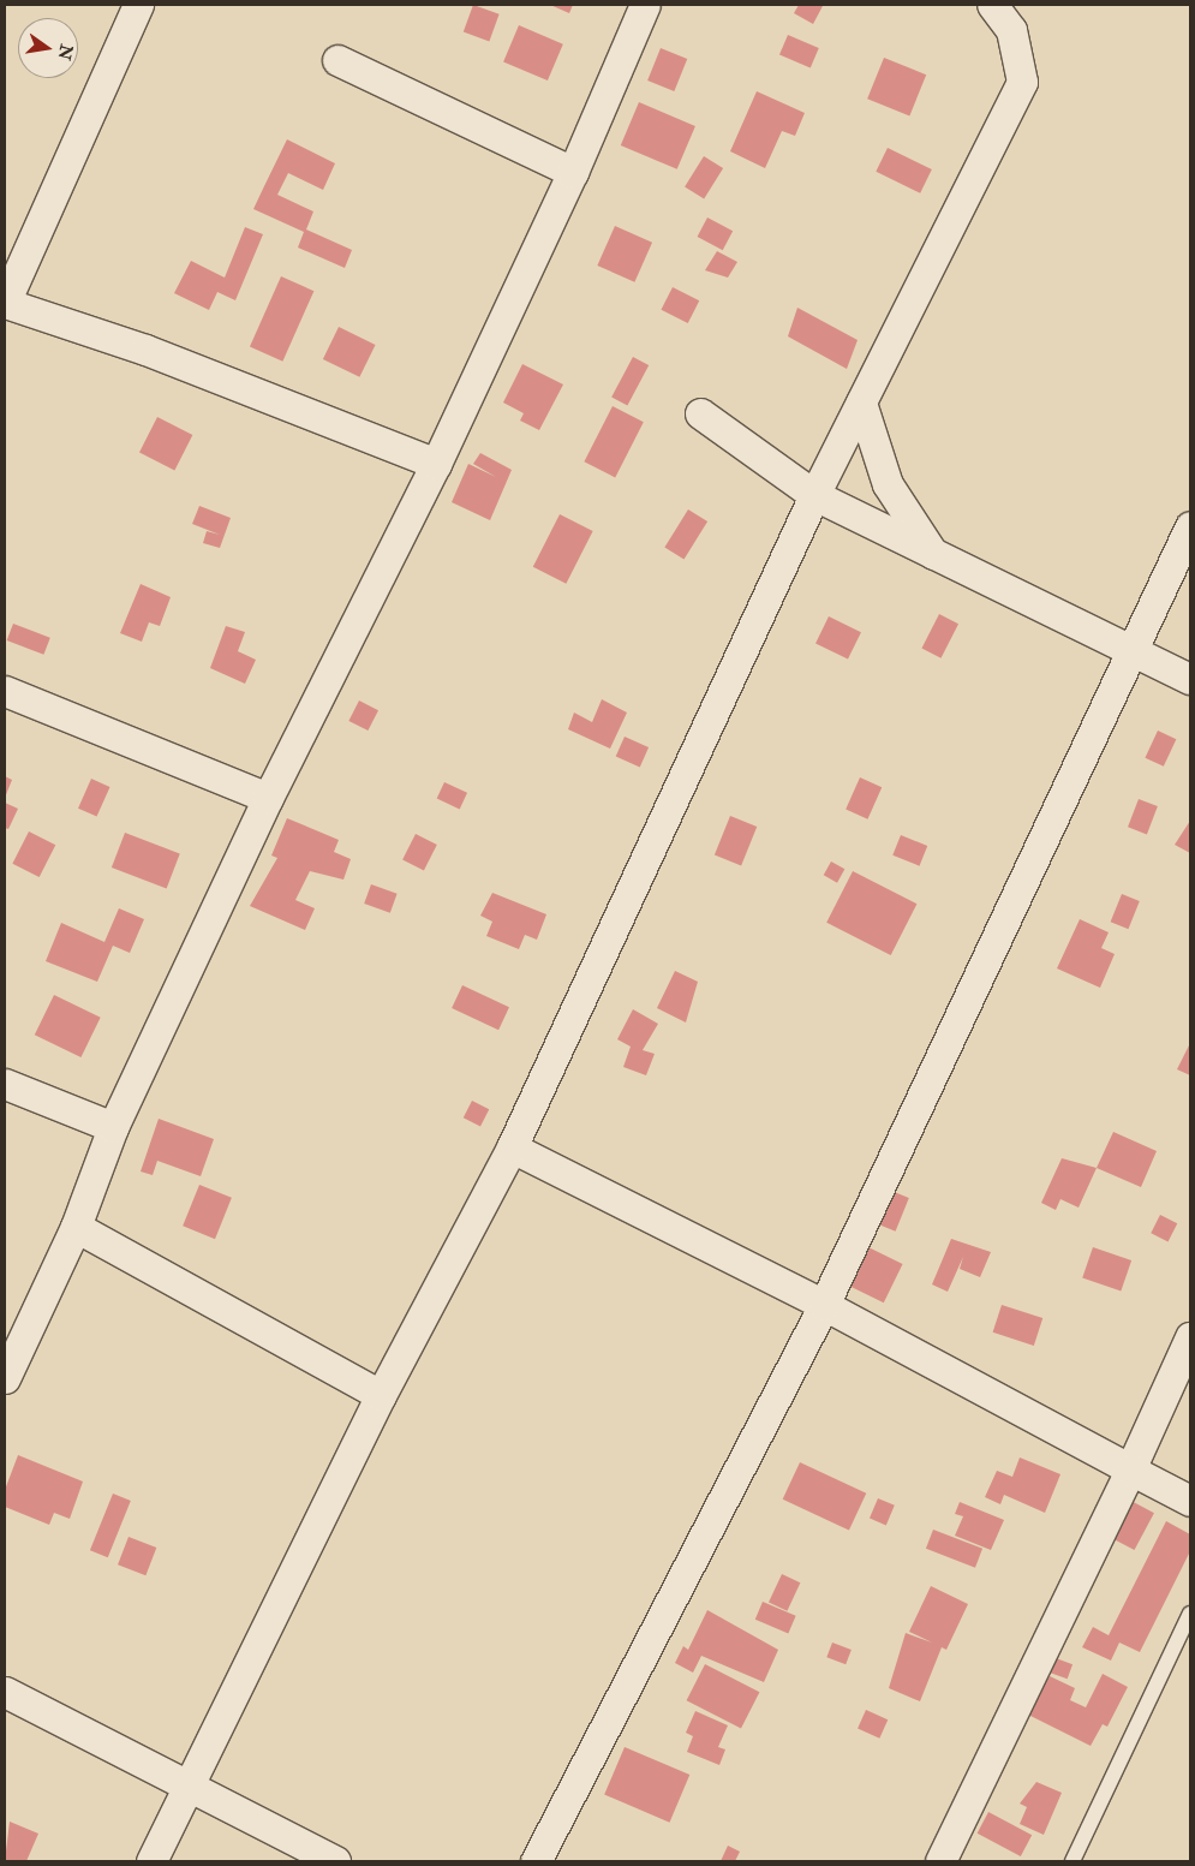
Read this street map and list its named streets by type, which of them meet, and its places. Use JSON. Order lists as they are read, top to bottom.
{
  "north": "right"
}
